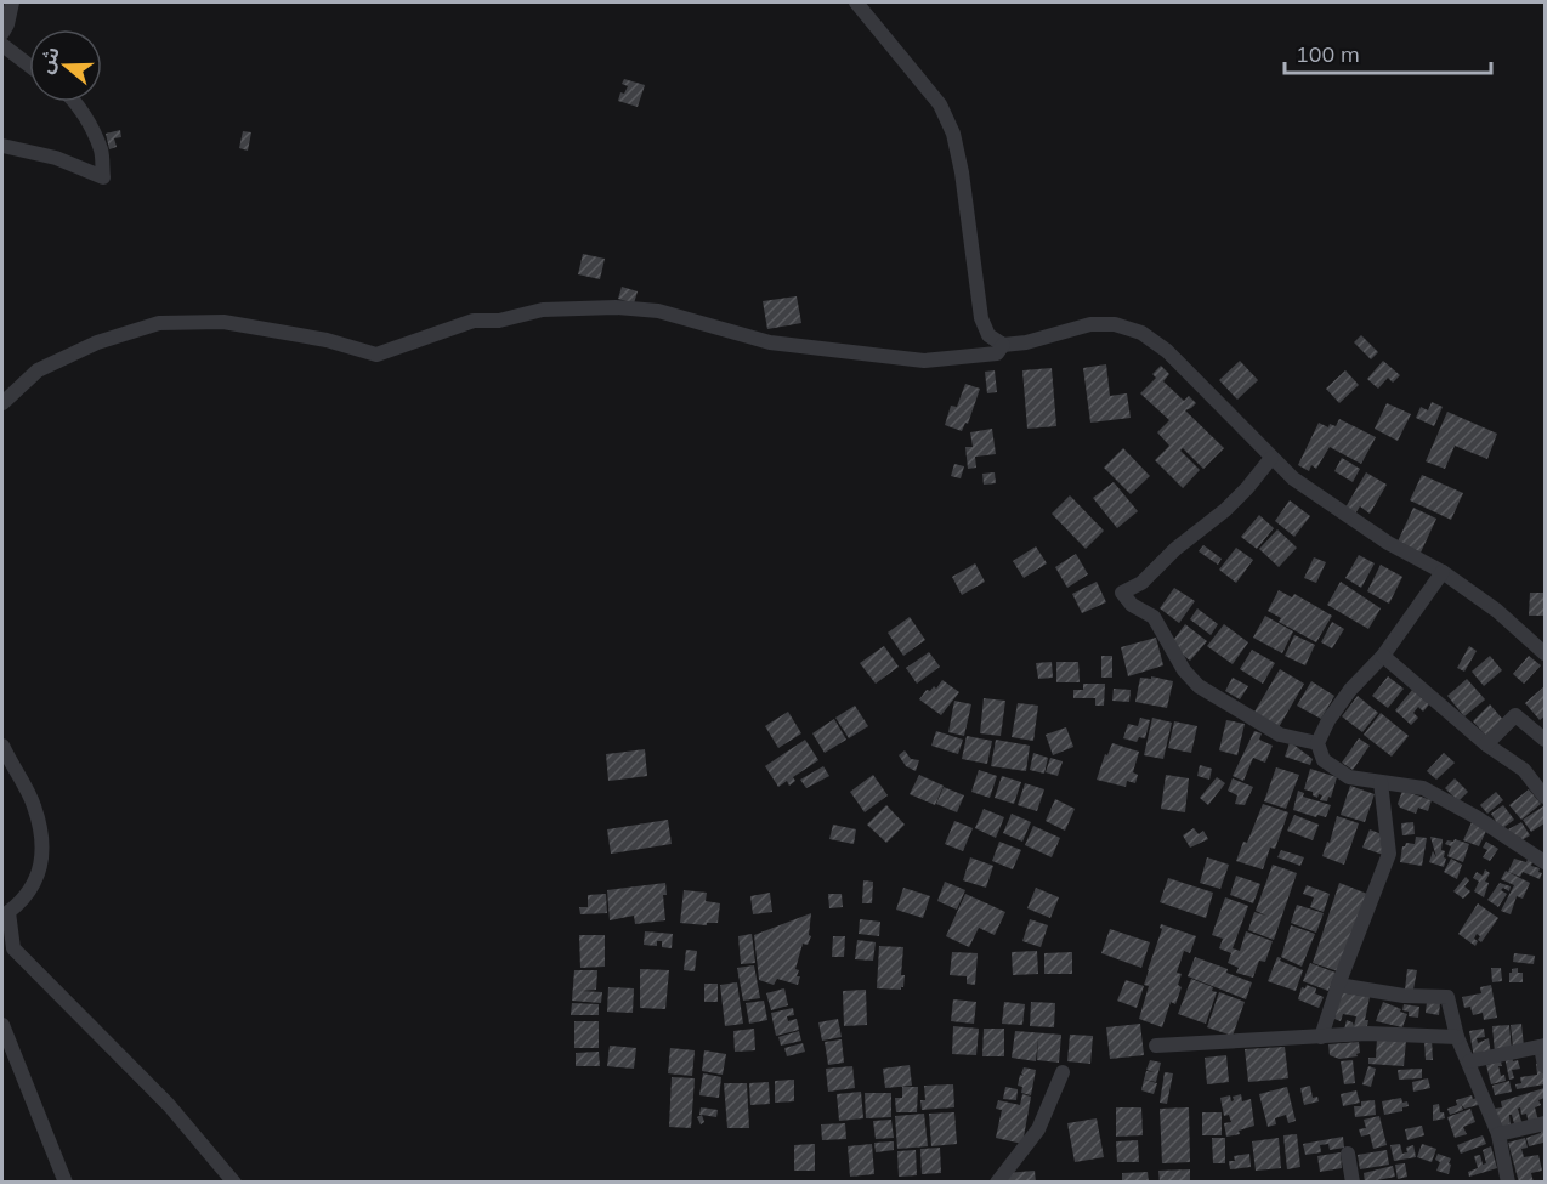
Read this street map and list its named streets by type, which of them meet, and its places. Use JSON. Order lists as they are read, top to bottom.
{
  "scale_bar": "100 m",
  "north": "left"
}
